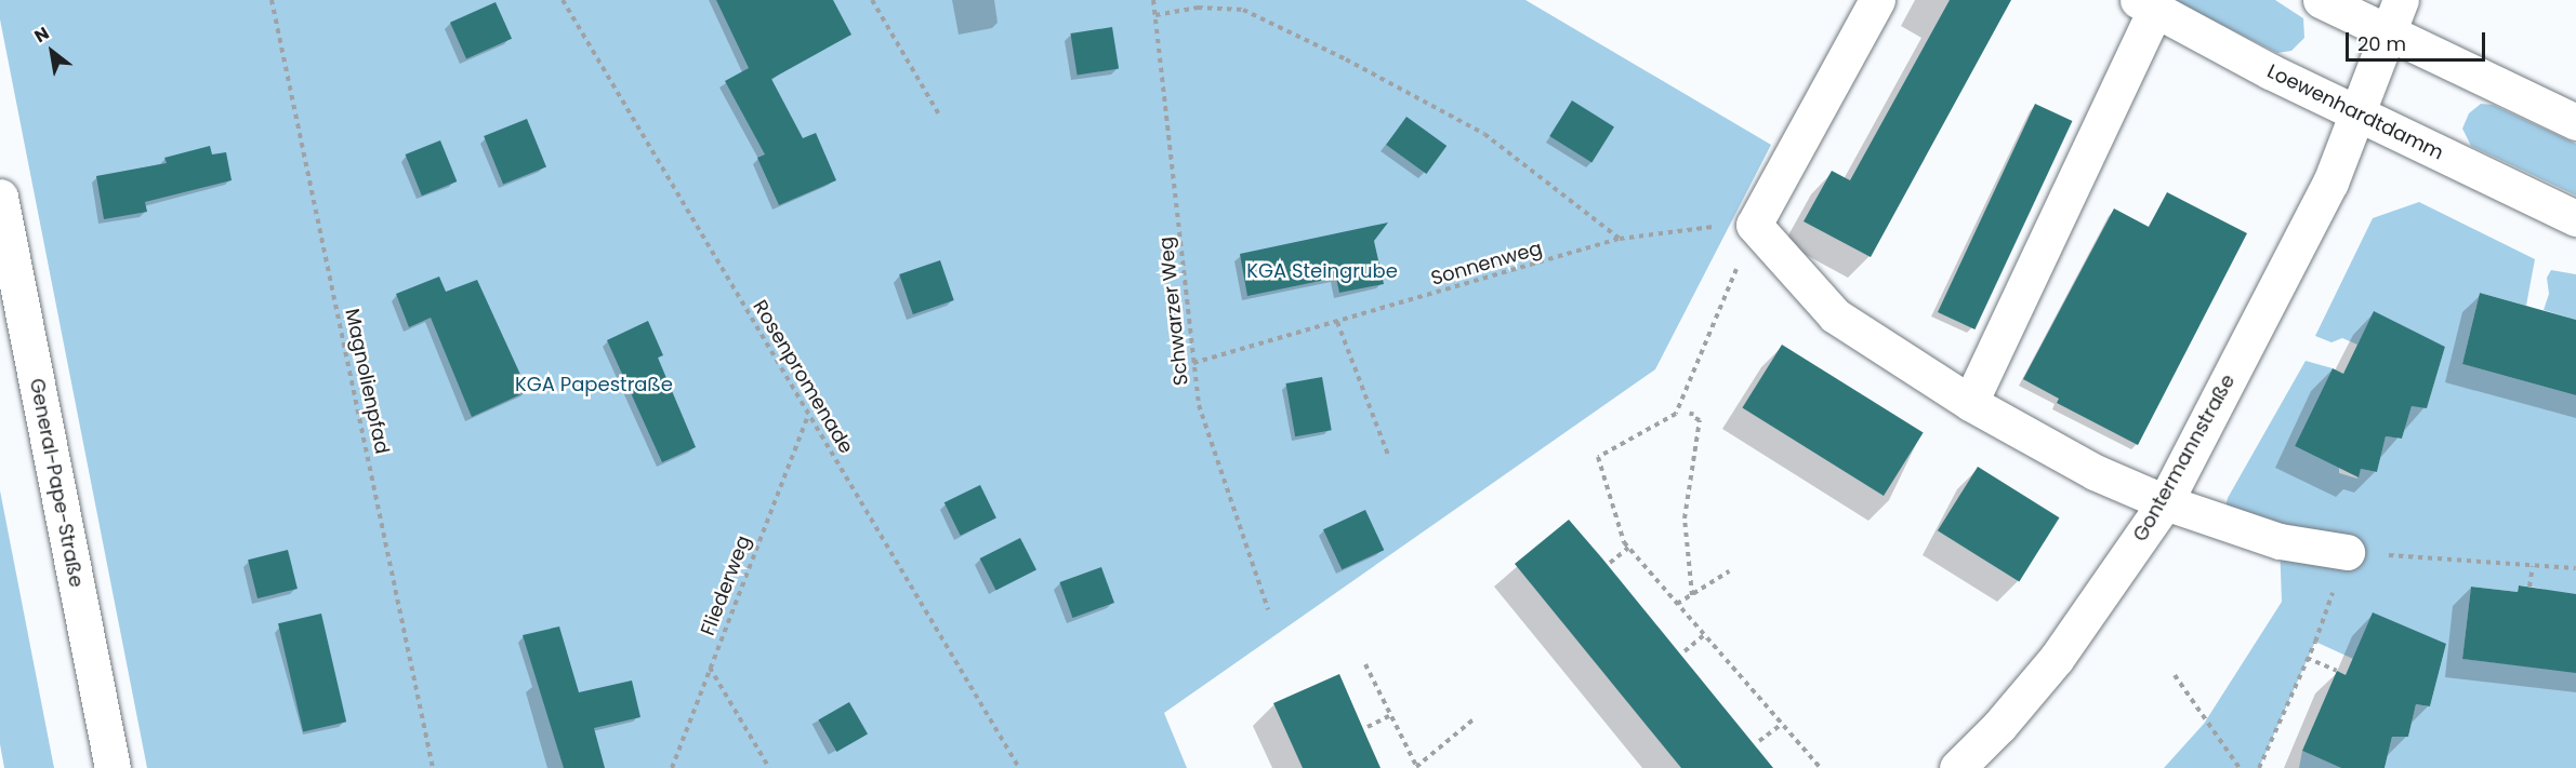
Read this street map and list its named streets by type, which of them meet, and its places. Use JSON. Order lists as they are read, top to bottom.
{
  "streets": {
    "street": ["Loewenhardtdamm", "Gontermannstraße", "General-Pape-Straße"],
    "path": [
      "Sonnenweg",
      "Schwarzer Weg",
      "Rosenpromenade",
      "Magnolienpfad",
      "Fliederweg"
    ]
  },
  "crossings": [
    ["Loewenhardtdamm", "Gontermannstraße"],
    ["Sonnenweg", "Schwarzer Weg"],
    ["Rosenpromenade", "Fliederweg"]
  ],
  "parks": ["KGA Steingrube", "KGA Papestraße"],
  "scale_bar": "20 m",
  "north": "top left"
}
